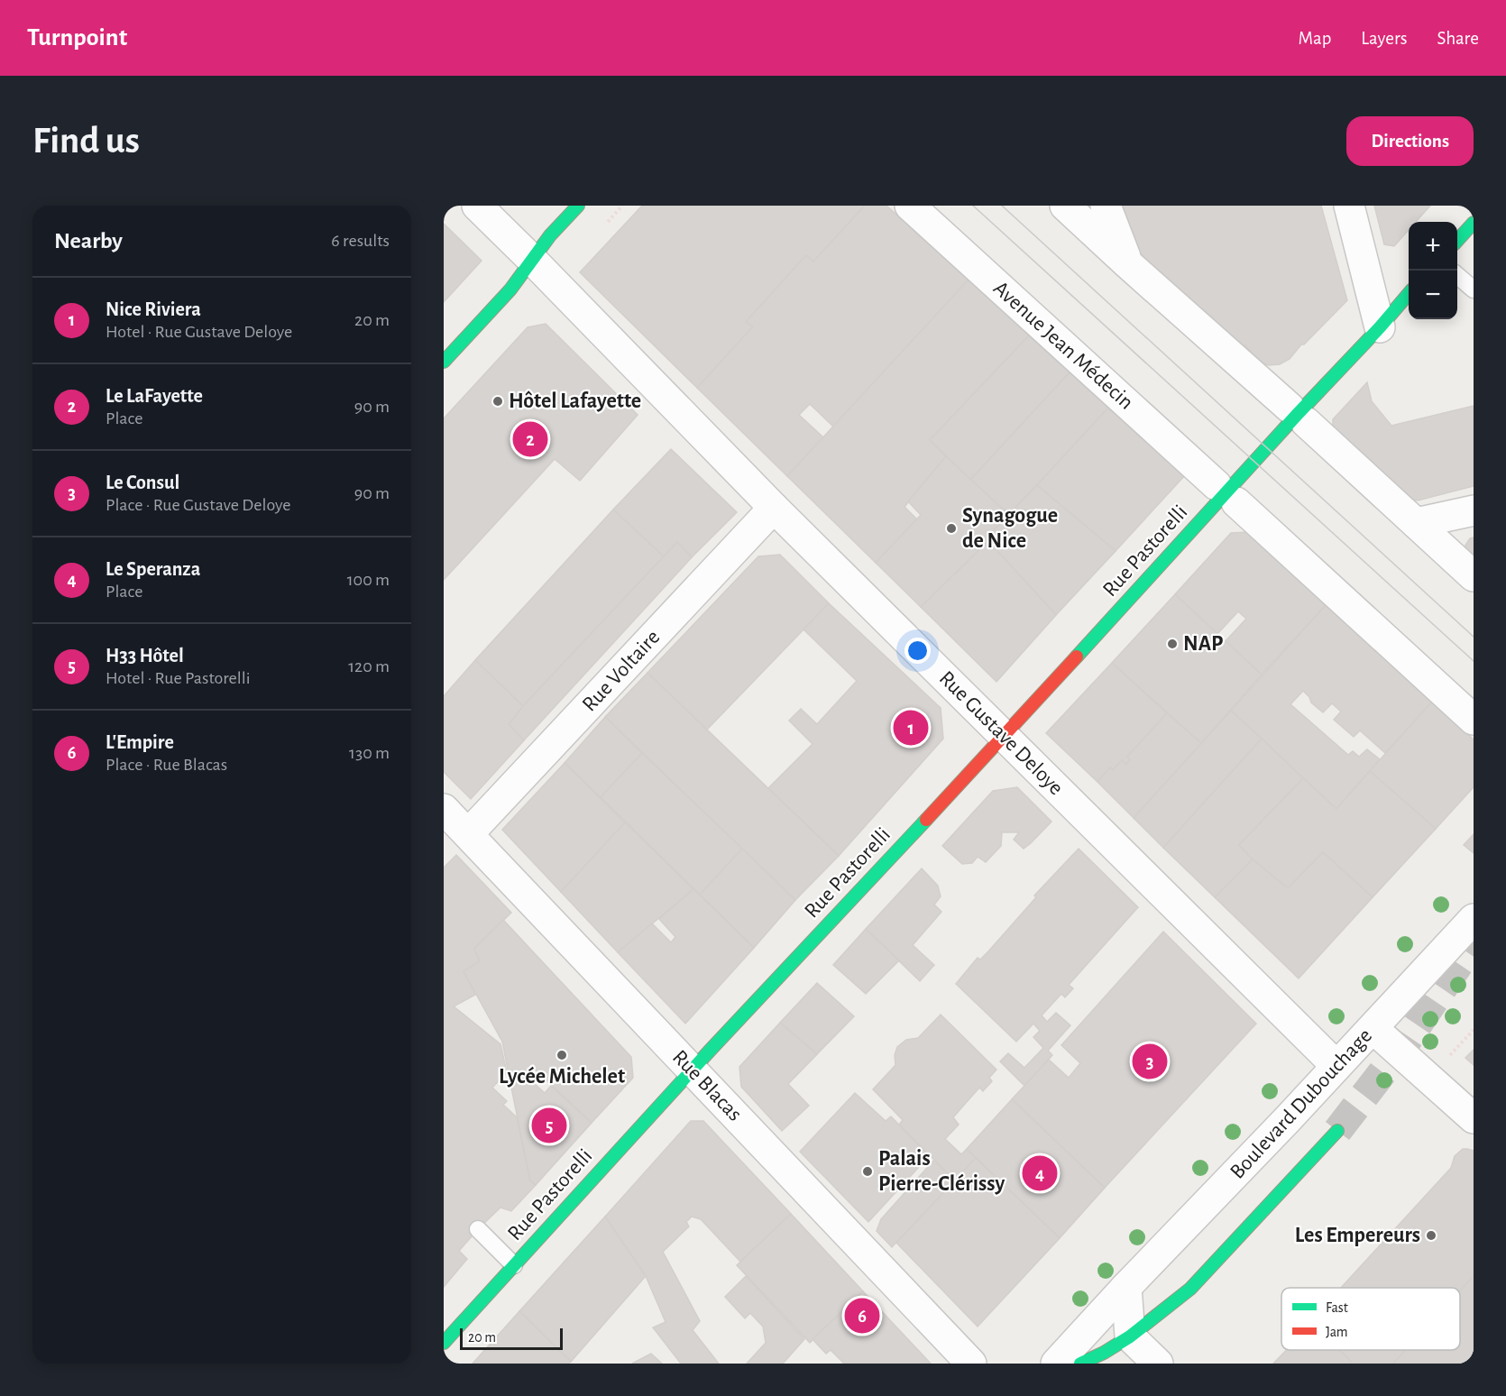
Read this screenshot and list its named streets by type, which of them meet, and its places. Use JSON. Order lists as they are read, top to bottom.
{
  "streets": {
    "main road": ["Rue Pastorelli", "Boulevard Dubouchage"],
    "street": [
      "Avenue Jean Médecin",
      "Rue Voltaire",
      "Rue Gustave Deloye",
      "Rue Blacas"
    ]
  },
  "crossings": [
    ["Rue Pastorelli", "Rue Gustave Deloye"],
    ["Rue Pastorelli", "Rue Blacas"],
    ["Rue Voltaire", "Rue Gustave Deloye"],
    ["Rue Voltaire", "Rue Blacas"],
    ["Rue Gustave Deloye", "Boulevard Dubouchage"]
  ],
  "places": [
    "Hôtel Lafayette",
    "Synagogue de Nice",
    "NAP",
    "Lycée Michelet",
    "Palais Pierre-Clérissy",
    "Les Empereurs"
  ],
  "legend": ["Fast", "Jam"],
  "scale_bar": "20 m",
  "page": {
    "header": "Turnpoint",
    "nav": ["Map", "Layers", "Share"],
    "buttons": "Directions",
    "title": "Find us",
    "heading": ["Nearby", "6 results"],
    "map_buttons": ["+", "−"],
    "list": [
      {
        "mark": "1",
        "name": "Nice Riviera",
        "note": "Hotel · Rue Gustave Deloye",
        "value": "20 m"
      },
      {
        "mark": "2",
        "name": "Le LaFayette",
        "note": "Place",
        "value": "90 m"
      },
      {
        "mark": "3",
        "name": "Le Consul",
        "note": "Place · Rue Gustave Deloye",
        "value": "90 m"
      },
      {
        "mark": "4",
        "name": "Le Speranza",
        "note": "Place",
        "value": "100 m"
      },
      {
        "mark": "5",
        "name": "H33 Hôtel",
        "note": "Hotel · Rue Pastorelli",
        "value": "120 m"
      },
      {
        "mark": "6",
        "name": "L'Empire",
        "note": "Place · Rue Blacas",
        "value": "130 m"
      }
    ],
    "pins": [
      "2",
      "1",
      "3",
      "5",
      "4",
      "6"
    ],
    "scale": "20 m"
  }
}
